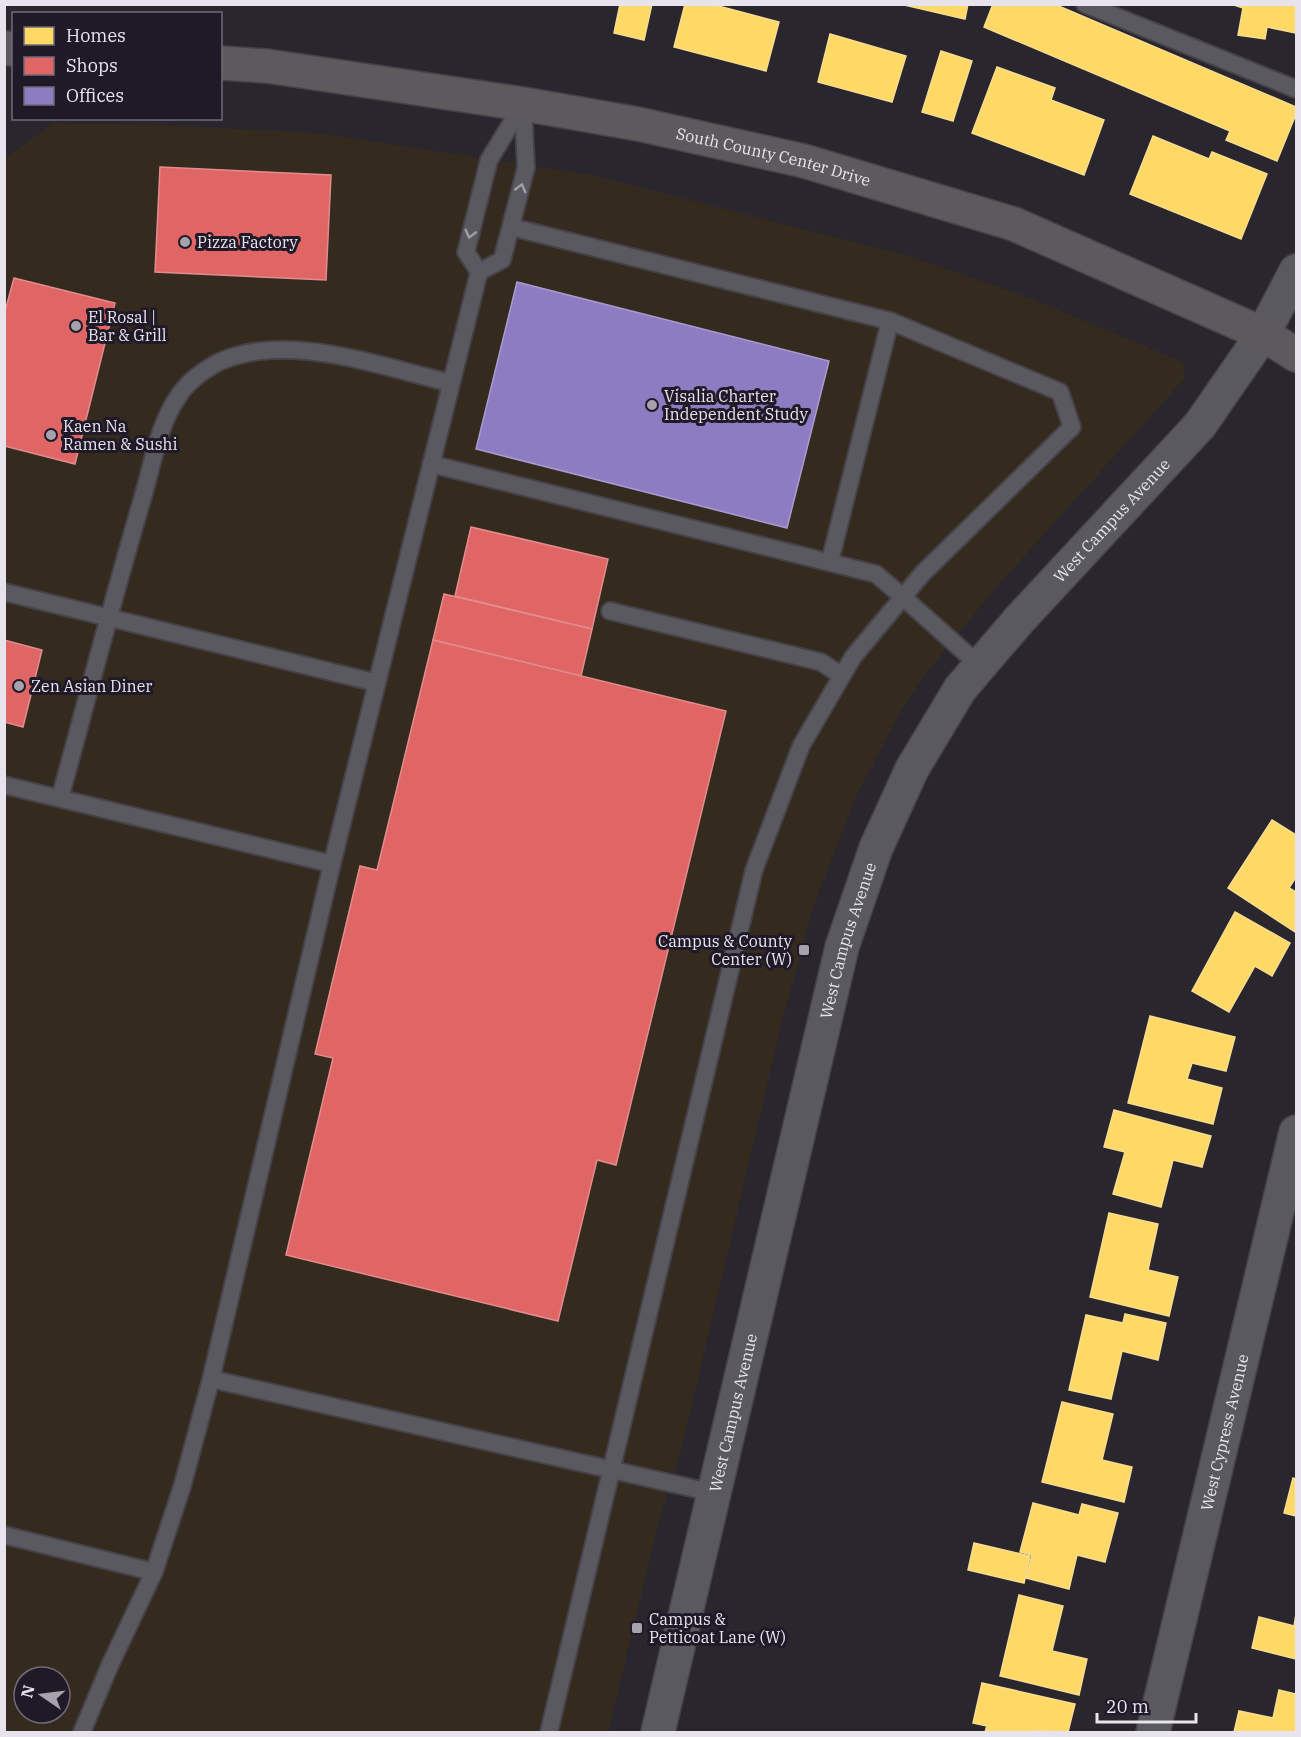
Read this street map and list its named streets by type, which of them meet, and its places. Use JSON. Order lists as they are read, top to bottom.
{
  "streets": {
    "street": ["South County Center Drive", "West Campus Avenue", "West Cypress Avenue"]
  },
  "crossings": [
    ["South County Center Drive", "West Campus Avenue"]
  ],
  "places": {
    "other": [
      "Pizza Factory",
      "El Rosal | Bar & Grill",
      "Visalia Charter Independent Study",
      "Kaen Na Ramen & Sushi",
      "Zen Asian Diner"
    ],
    "transit": ["Campus & County Center (W)", "Campus & Petticoat Lane (W)"]
  },
  "legend": ["Homes", "Shops", "Offices"],
  "scale_bar": "20 m",
  "north": "left"
}
